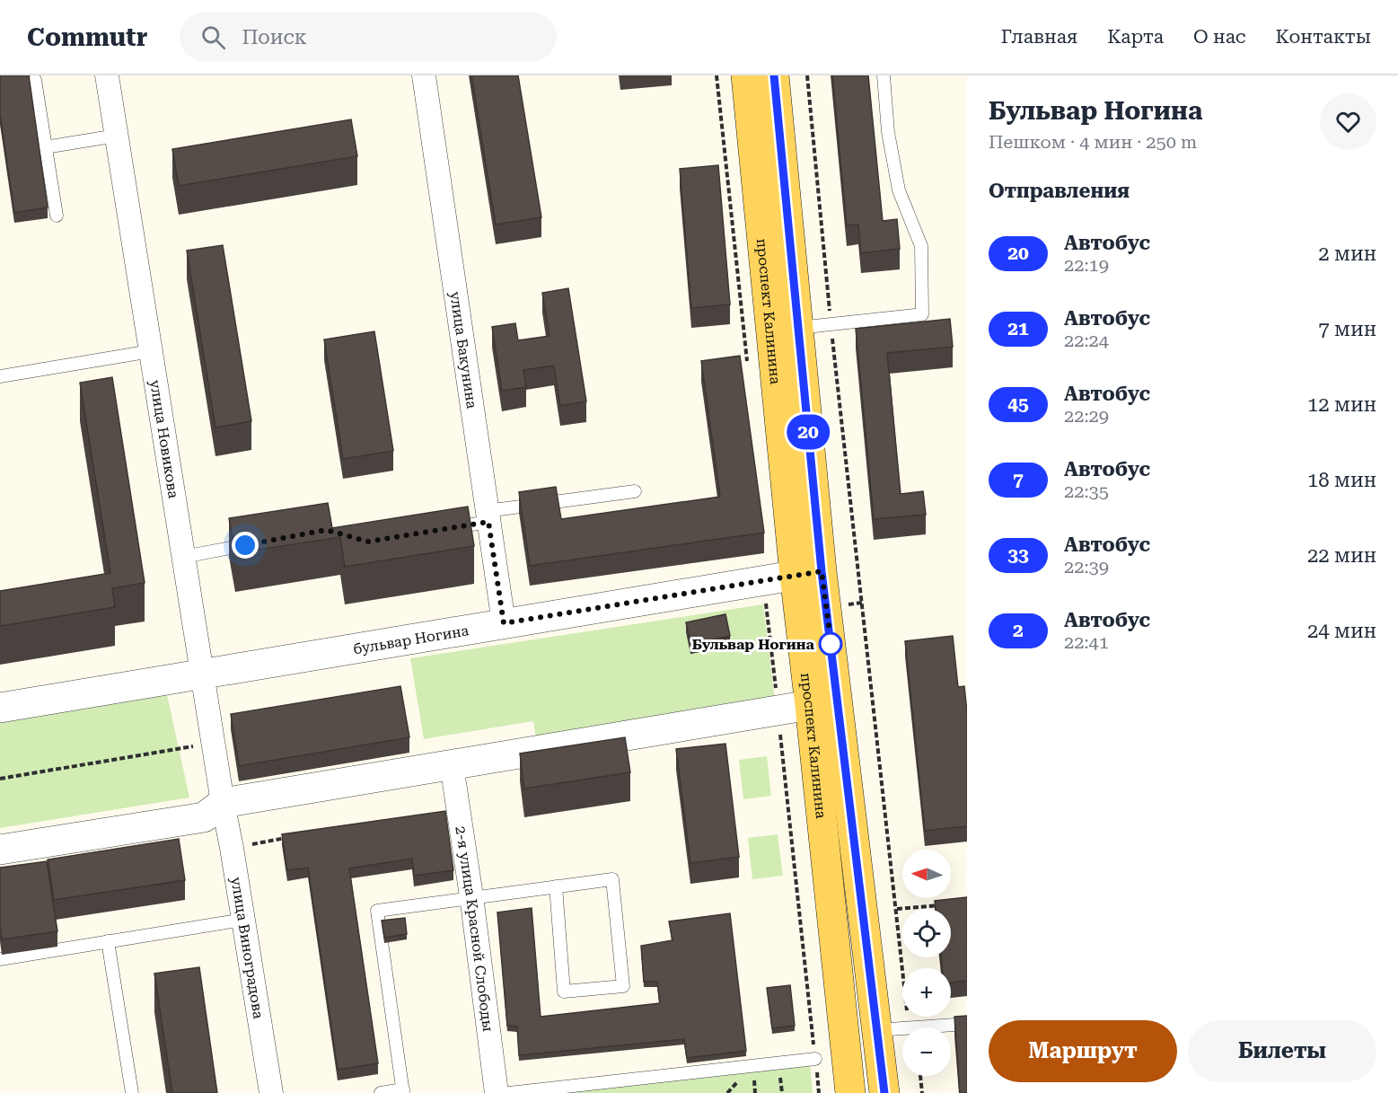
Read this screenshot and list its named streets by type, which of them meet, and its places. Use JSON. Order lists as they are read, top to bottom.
{
  "streets": {
    "main road": ["проспект Калинина"],
    "street": [
      "улица Бакунина",
      "улица Новикова",
      "бульвар Ногина",
      "2-я улица Красной Слободы",
      "улица Виноградова"
    ]
  },
  "crossings": [
    ["проспект Калинина", "бульвар Ногина"],
    ["улица Бакунина", "бульвар Ногина"],
    ["улица Новикова", "бульвар Ногина"],
    ["улица Новикова", "улица Виноградова"]
  ],
  "places": ["Бульвар Ногина"],
  "lines": ["bus line 20"],
  "north": "left",
  "page": {
    "header": "Commutr",
    "search": "Поиск",
    "nav": [
      "Главная",
      "Карта",
      "О нас",
      "Контакты"
    ],
    "on_map": "20",
    "heading": [
      ["Бульвар Ногина", "Пешком · 4 мин · 250 m"],
      "Отправления"
    ],
    "list": [
      {
        "mark": "20",
        "name": "Автобус",
        "note": "22:19",
        "value": "2 мин"
      },
      {
        "mark": "21",
        "name": "Автобус",
        "note": "22:24",
        "value": "7 мин"
      },
      {
        "mark": "45",
        "name": "Автобус",
        "note": "22:29",
        "value": "12 мин"
      },
      {
        "mark": "7",
        "name": "Автобус",
        "note": "22:35",
        "value": "18 мин"
      },
      {
        "mark": "33",
        "name": "Автобус",
        "note": "22:39",
        "value": "22 мин"
      },
      {
        "mark": "2",
        "name": "Автобус",
        "note": "22:41",
        "value": "24 мин"
      }
    ],
    "map_buttons": ["+", "−"],
    "buttons": ["Маршрут", "Билеты"]
  }
}
